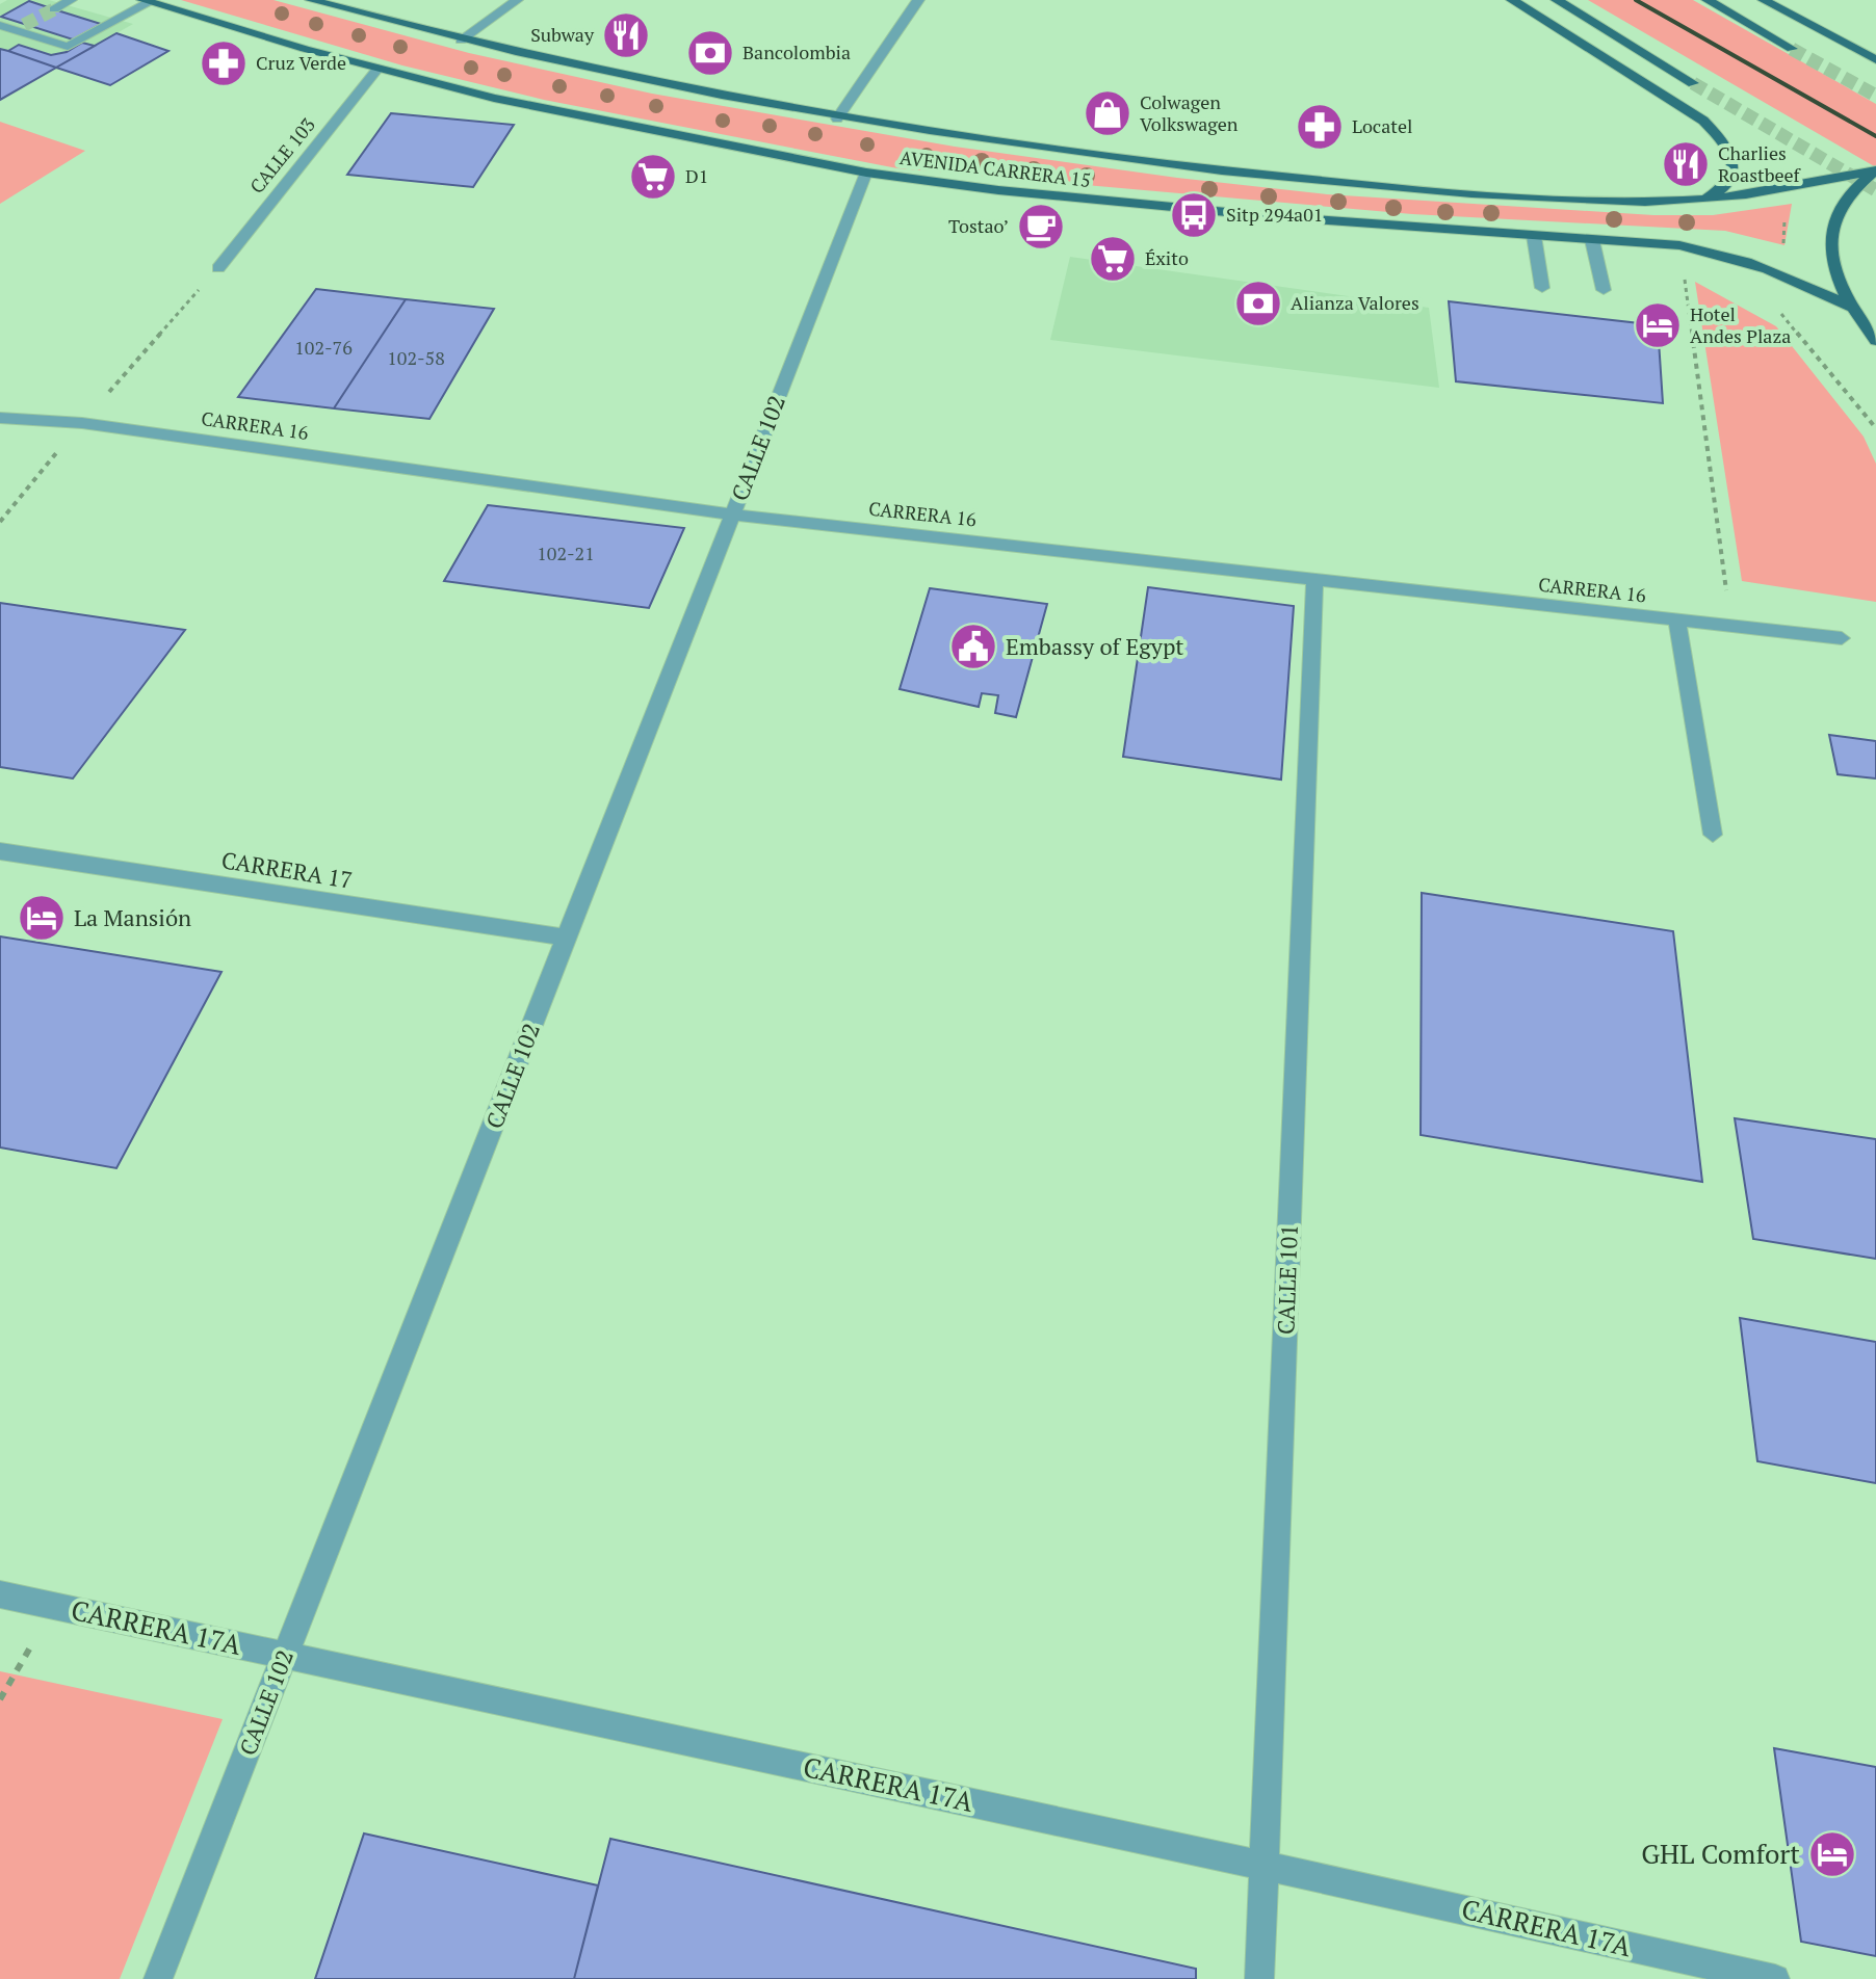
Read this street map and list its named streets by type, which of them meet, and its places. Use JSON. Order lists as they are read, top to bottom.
{
  "streets": {
    "main road": ["AVENIDA CARRERA 15"],
    "street": [
      "CALLE 103",
      "CARRERA 16",
      "CALLE 102",
      "CARRERA 17",
      "CALLE 101",
      "CARRERA 17A"
    ]
  },
  "crossings": [
    ["CALLE 103", "AVENIDA CARRERA 15"],
    ["AVENIDA CARRERA 15", "CALLE 102"],
    ["CARRERA 16", "CALLE 102"],
    ["CARRERA 16", "CALLE 101"],
    ["CALLE 102", "CARRERA 17"],
    ["CALLE 102", "CARRERA 17A"],
    ["CALLE 101", "CARRERA 17A"]
  ],
  "places": {
    "restaurant": ["Subway", "Charlies Roastbeef"],
    "bank": ["Bancolombia", "Alianza Valores"],
    "pharmacy": ["Cruz Verde", "Locatel"],
    "shop": ["Colwagen Volkswagen"],
    "supermarket": ["D1", "Éxito"],
    "bus stop": ["Sitp 294a01"],
    "cafe": ["Tostao’"],
    "hotel": ["Hotel Andes Plaza", "La Mansión", "GHL Comfort"],
    "public building": ["Embassy of Egypt"]
  },
  "house_numbers": ["102-76", "102-58", "102-21"]
}
